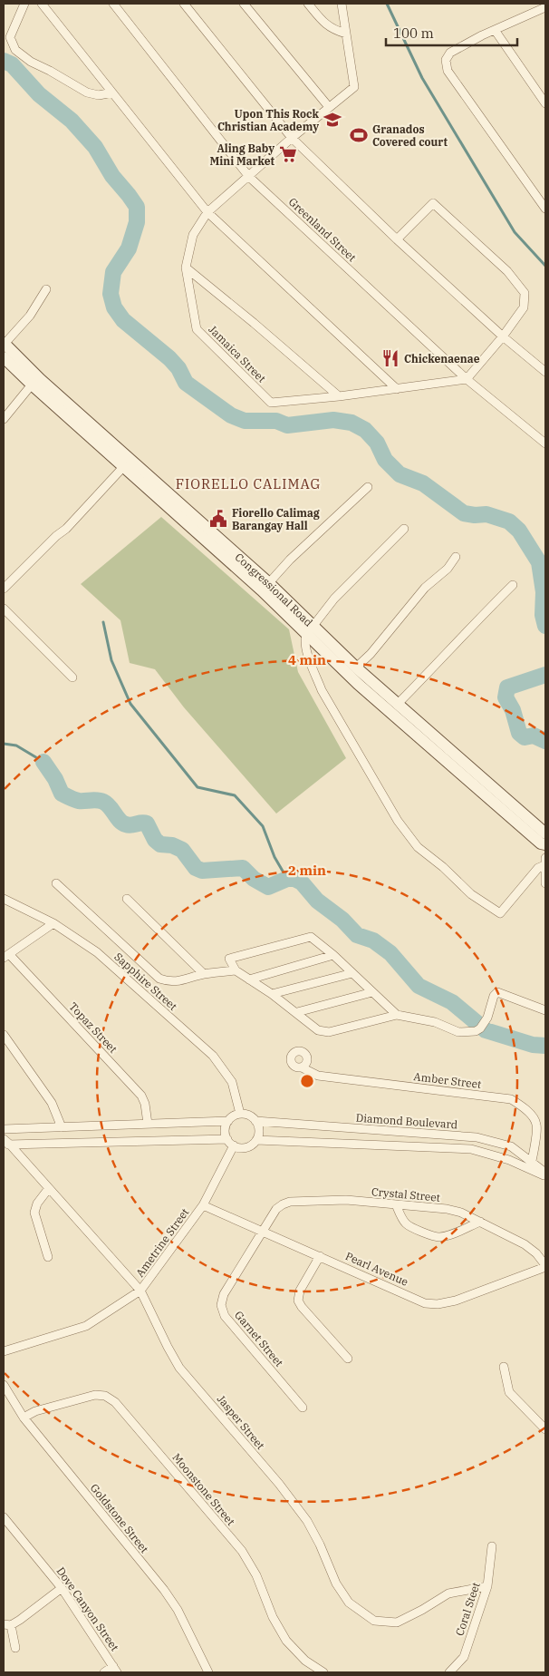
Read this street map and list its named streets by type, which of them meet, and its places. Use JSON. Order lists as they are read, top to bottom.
{
  "streets": {
    "main road": ["Congressional Road"],
    "street": [
      "Greenland Street",
      "Jamaica Street",
      "Sapphire Street",
      "Topaz Street",
      "Amber Street",
      "Diamond Boulevard",
      "Crystal Street",
      "Ametrine Street",
      "Pearl Avenue",
      "Garnet Street",
      "Jasper Street",
      "Moonstone Street",
      "Goldstone Street",
      "Dove Canyon Street",
      "Coral Steet"
    ]
  },
  "crossings": [
    ["Greenland Street", "Jamaica Street"],
    ["Sapphire Street", "Diamond Boulevard"],
    ["Sapphire Street", "Ametrine Street"],
    ["Amber Street", "Diamond Boulevard"],
    ["Diamond Boulevard", "Ametrine Street"],
    ["Crystal Street", "Pearl Avenue"],
    ["Crystal Street", "Garnet Street"],
    ["Ametrine Street", "Pearl Avenue"],
    ["Ametrine Street", "Jasper Street"],
    ["Pearl Avenue", "Garnet Street"],
    ["Jasper Street", "Coral Steet"],
    ["Moonstone Street", "Goldstone Street"]
  ],
  "districts": ["FIORELLO CALIMAG"],
  "places": {
    "school or university": ["Upon This Rock Christian Academy"],
    "sports": ["Granados Covered court"],
    "supermarket": ["Aling Baby Mini Market"],
    "restaurant": ["Chickenaenae"],
    "public building": ["Fiorello Calimag Barangay Hall"]
  },
  "scale_bar": "100 m",
  "rings": ["4 min", "2 min"]
}
